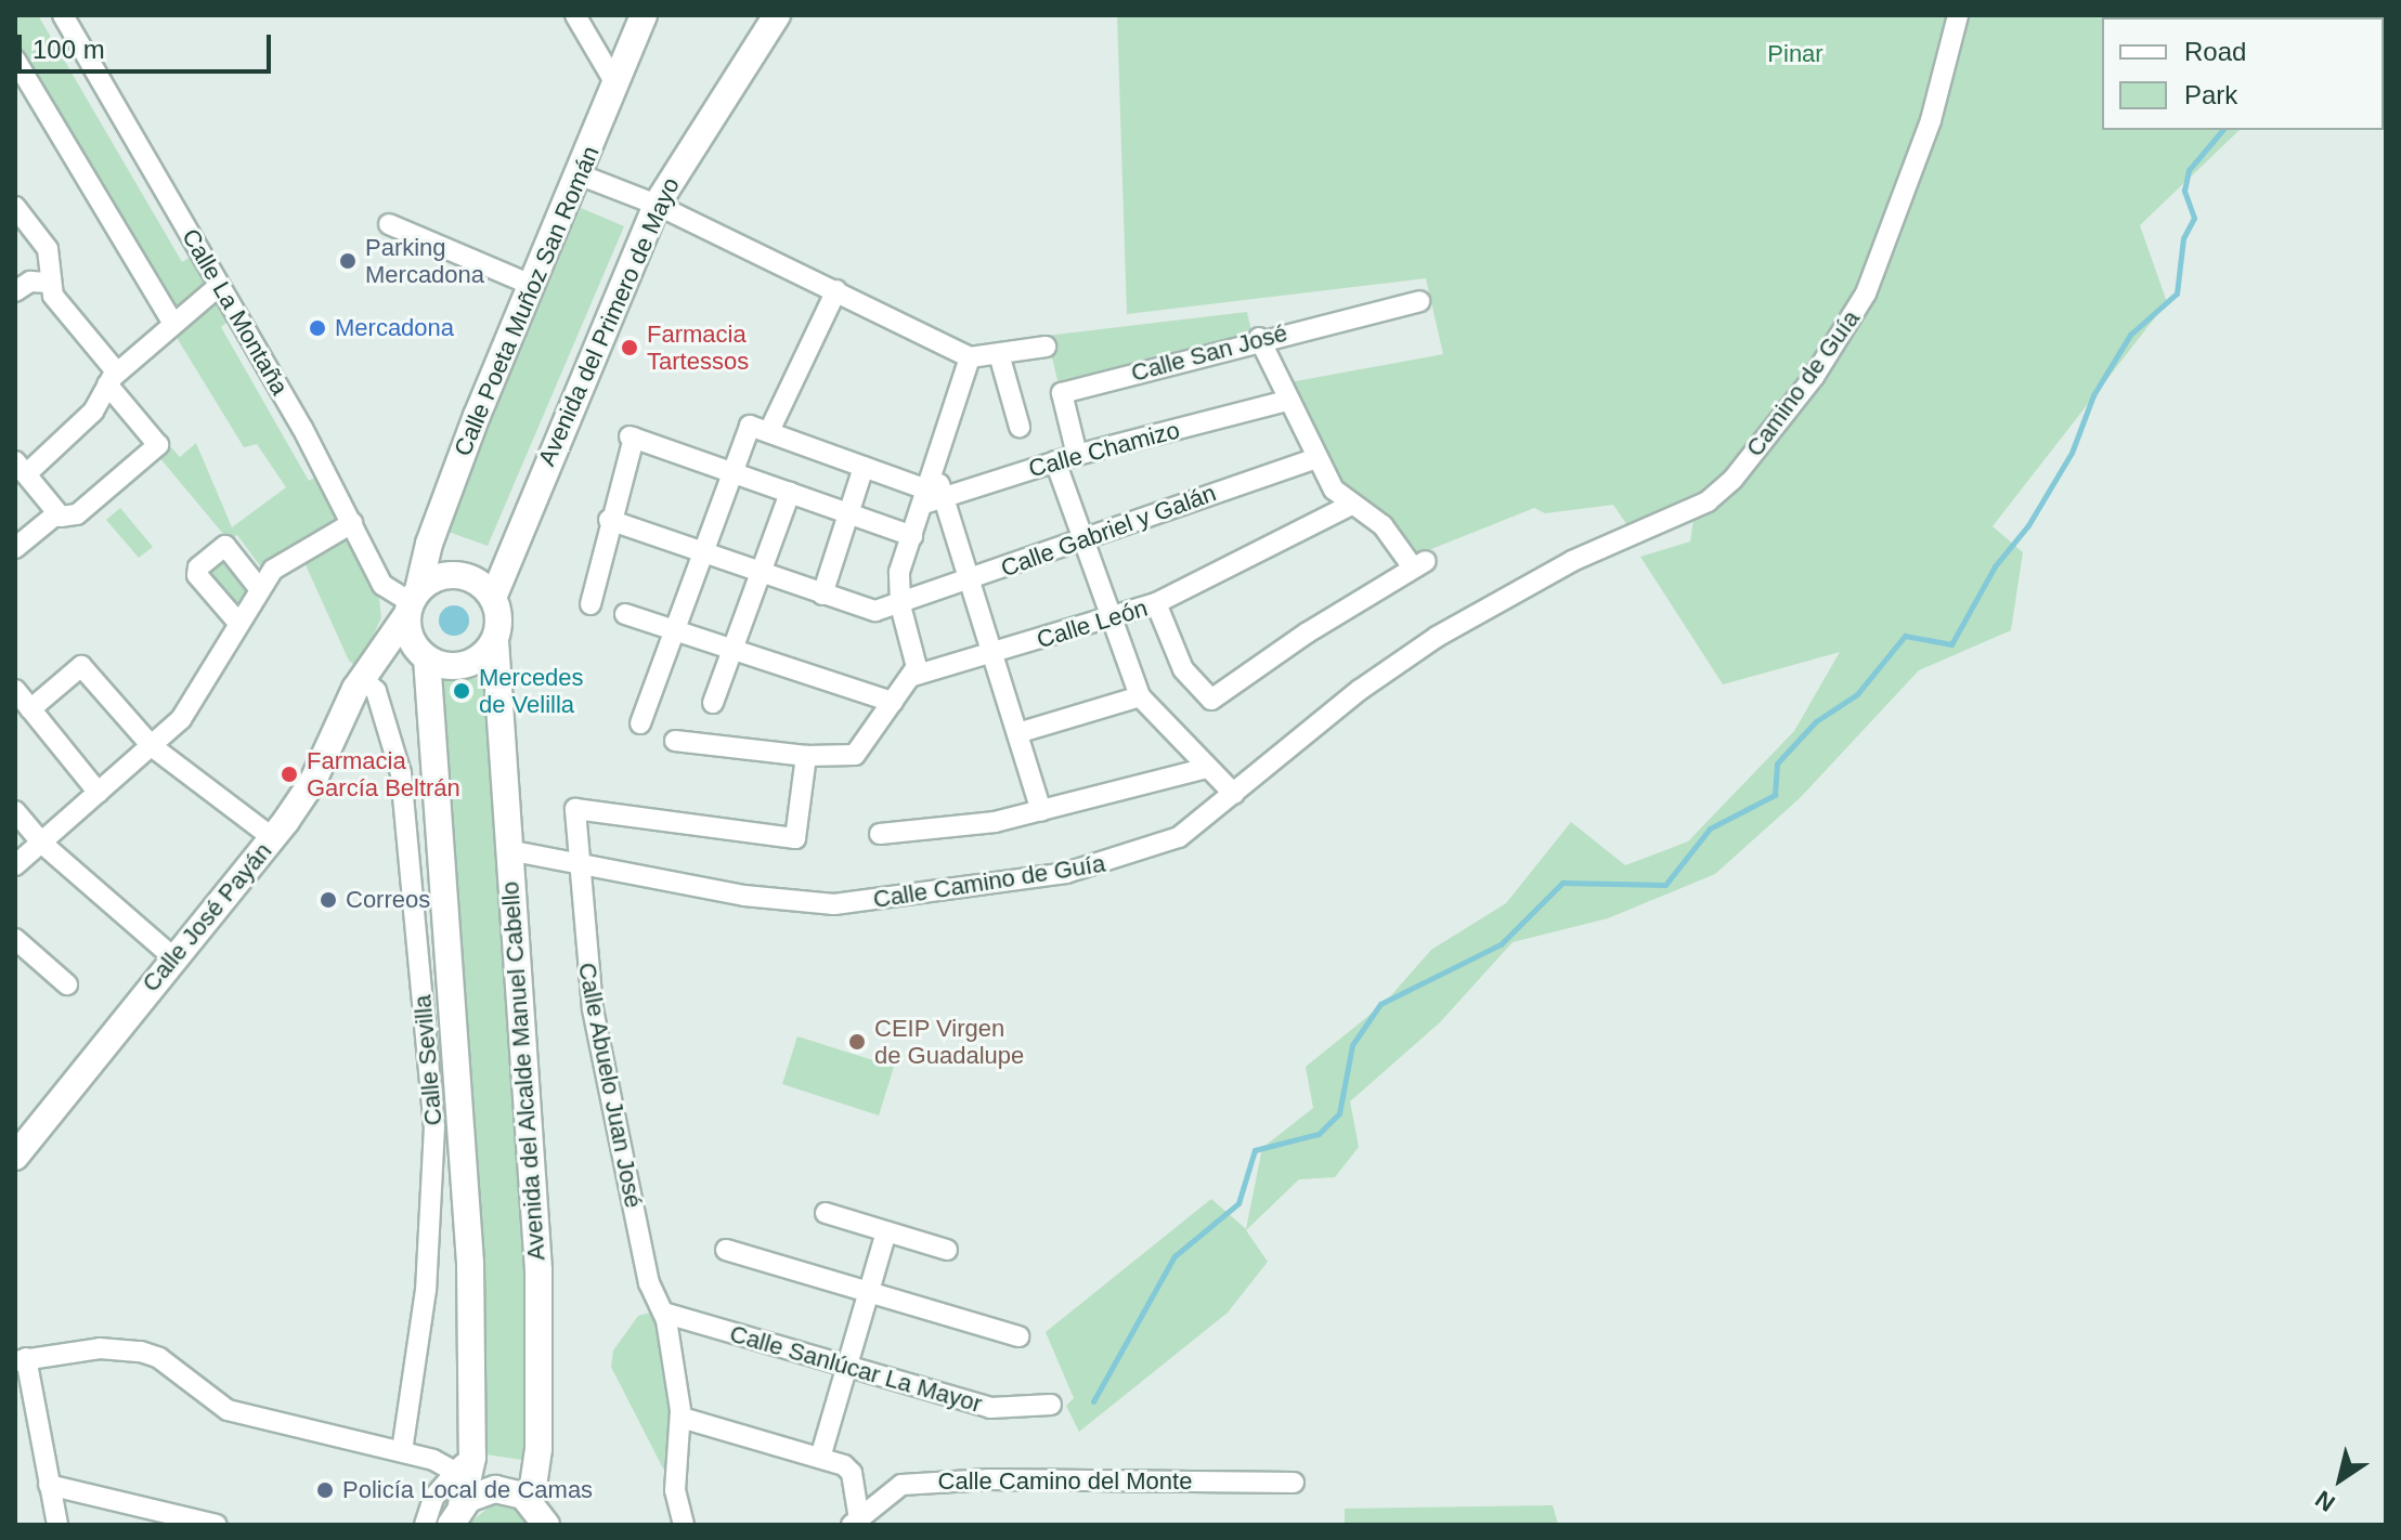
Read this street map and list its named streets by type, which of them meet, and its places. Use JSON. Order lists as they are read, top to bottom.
{
  "streets": {
    "main road": [
      "Calle Poeta Muñoz San Román",
      "Avenida del Primero de Mayo",
      "Calle José Payán",
      "Avenida del Alcalde Manuel Cabello"
    ],
    "street": [
      "Calle La Montaña",
      "Calle San José",
      "Camino de Guía",
      "Calle Chamizo",
      "Calle Gabriel y Galán",
      "Calle León",
      "Calle Camino de Guía",
      "Calle Sevilla",
      "Calle Abuelo Juan José",
      "Calle Sanlúcar La Mayor",
      "Calle Camino del Monte"
    ]
  },
  "crossings": [
    ["Calle Poeta Muñoz San Román", "Calle La Montaña"],
    ["Calle Poeta Muñoz San Román", "Avenida del Primero de Mayo"],
    ["Calle Poeta Muñoz San Román", "Calle José Payán"],
    ["Calle Poeta Muñoz San Román", "Avenida del Alcalde Manuel Cabello"],
    ["Calle La Montaña", "Avenida del Primero de Mayo"],
    ["Calle La Montaña", "Calle José Payán"],
    ["Calle La Montaña", "Avenida del Alcalde Manuel Cabello"],
    ["Avenida del Primero de Mayo", "Calle José Payán"],
    ["Avenida del Primero de Mayo", "Avenida del Alcalde Manuel Cabello"],
    ["Calle San José", "Calle Chamizo"],
    ["Camino de Guía", "Calle Camino de Guía"],
    ["Calle Camino de Guía", "Calle Abuelo Juan José"],
    ["Calle José Payán", "Calle Sevilla"],
    ["Calle José Payán", "Avenida del Alcalde Manuel Cabello"],
    ["Calle Abuelo Juan José", "Calle Sanlúcar La Mayor"]
  ],
  "parks": ["Pinar"],
  "places": [
    "Parking Mercadona",
    "Mercadona",
    "Farmacia Tartessos",
    "Mercedes de Velilla",
    "Farmacia García Beltrán",
    "Correos",
    "CEIP Virgen de Guadalupe",
    "Policía Local de Camas"
  ],
  "legend": ["Road", "Park"],
  "scale_bar": "100 m",
  "north": "bottom left"
}
